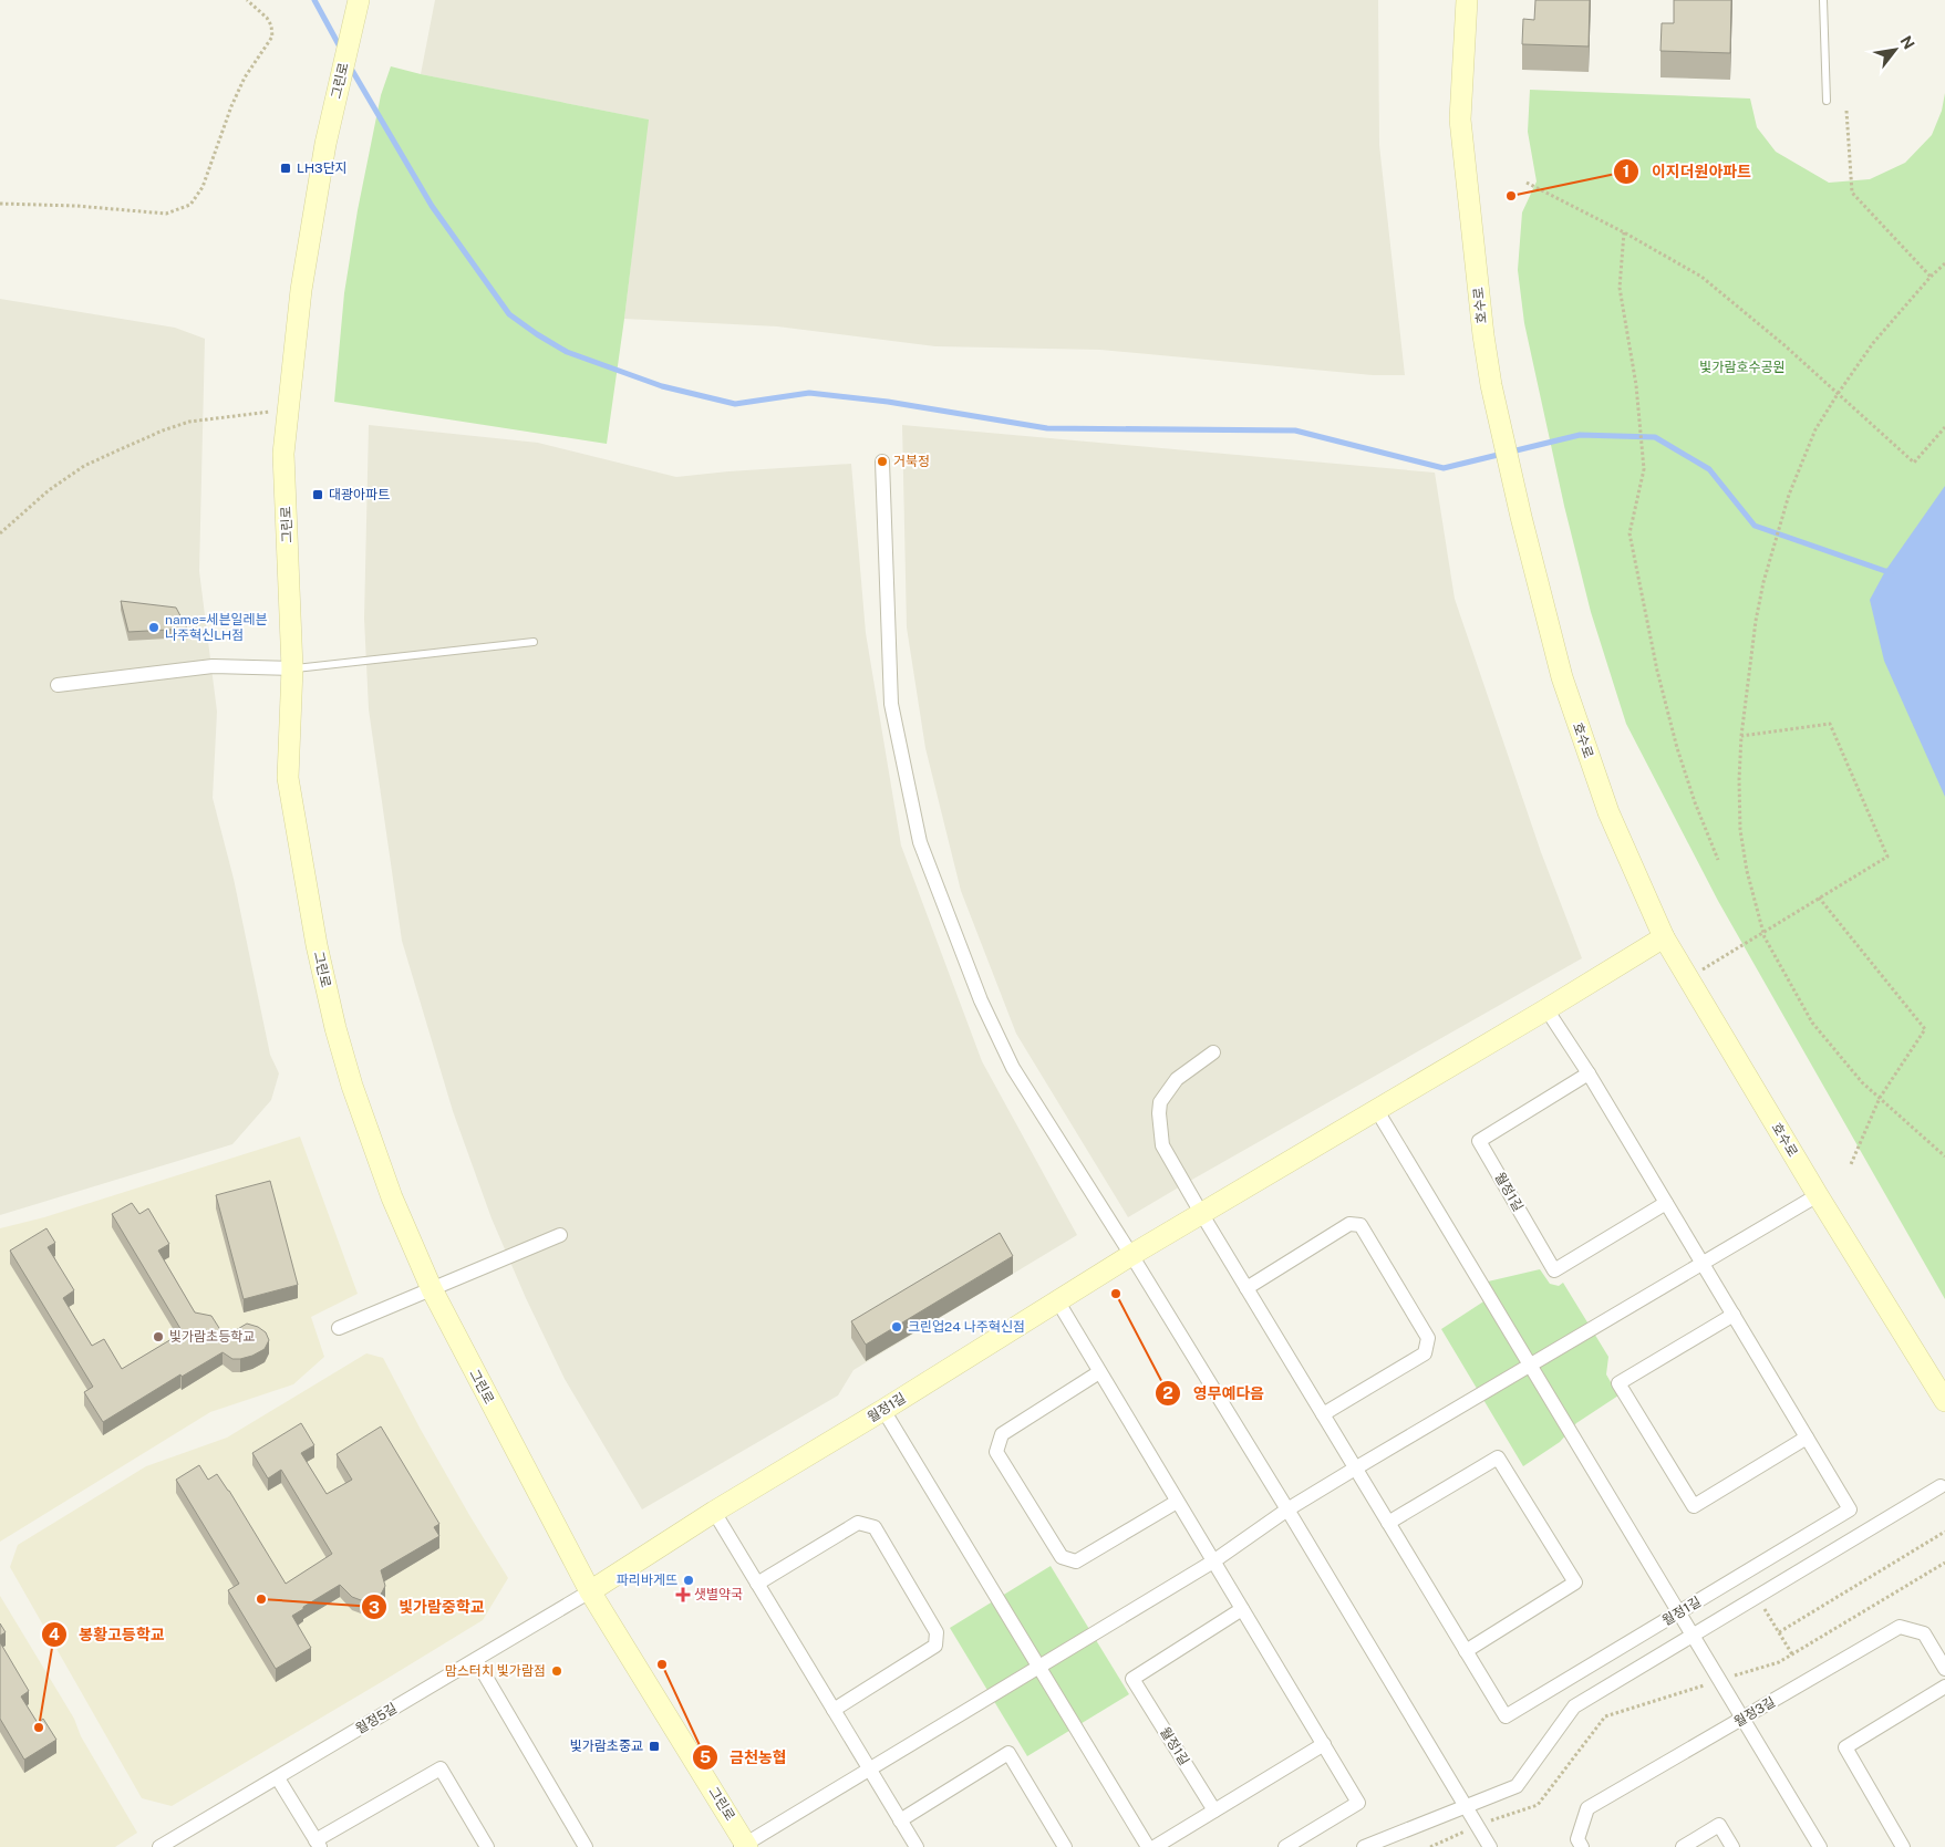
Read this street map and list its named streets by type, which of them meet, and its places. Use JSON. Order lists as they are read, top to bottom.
{
  "streets": {
    "street": [
      "그린로",
      "호수로",
      "월정1길",
      "월정3길",
      "월정5길"
    ]
  },
  "crossings": [
    ["그린로", "월정1길"],
    ["그린로", "월정5길"],
    ["호수로", "월정1길"],
    ["월정1길", "월정5길"]
  ],
  "parks": ["빛가람호수공원"],
  "places": {
    "transit": ["LH3단지", "대광아파트", "빛가람초중교"],
    "other": [
      "이지더원아파트",
      "거북정",
      "name=세븐일레븐 나주혁신LH점",
      "영무예다음",
      "크린업24 나주혁신점",
      "빛가람초등학교",
      "파리바게뜨",
      "빛가람중학교",
      "금천농협",
      "맘스터치 빛가람점",
      "봉황고등학교"
    ],
    "health": ["샛별약국"]
  },
  "north": "top right"
}
